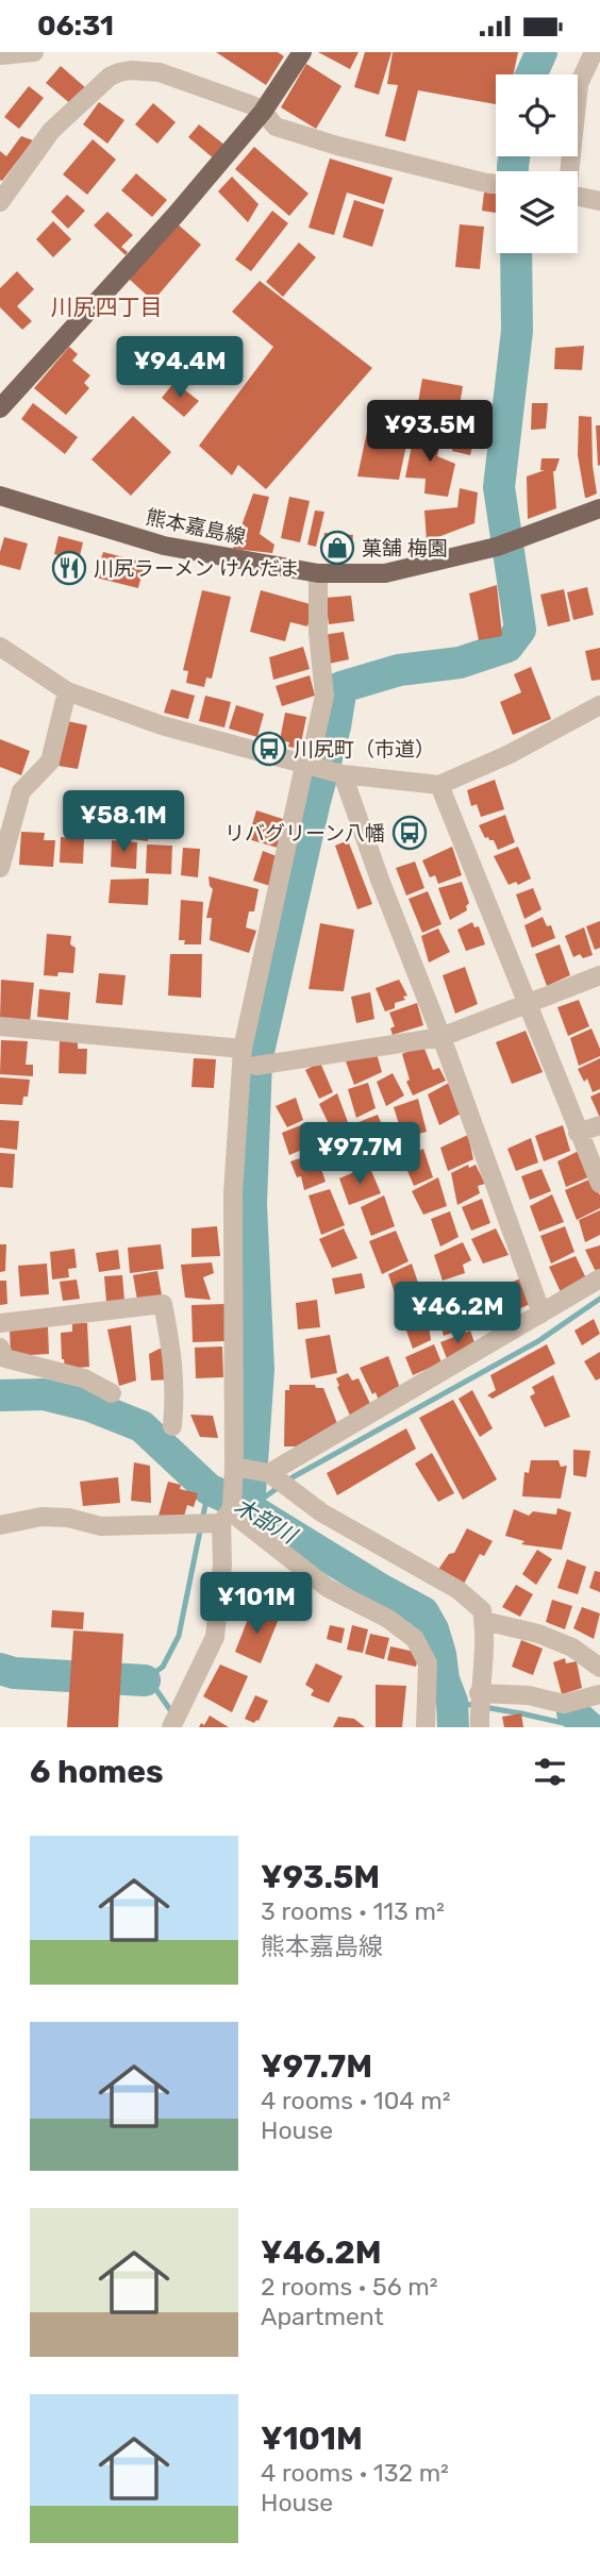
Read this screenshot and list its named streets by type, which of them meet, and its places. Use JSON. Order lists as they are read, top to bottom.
{
  "streets": {
    "main road": ["熊本嘉島線"]
  },
  "districts": ["川尻四丁目"],
  "water": ["木部川"],
  "places": {
    "shop": ["菓舗 梅園"],
    "restaurant": ["川尻ラーメン けんだま"],
    "bus stop": ["川尻町（市道）", "リバグリーン八幡"]
  },
  "page": {
    "status": "06:31",
    "price": [
      "¥94.4M",
      "¥93.5M",
      "¥58.1M",
      "¥97.7M",
      "¥46.2M",
      "¥101M"
    ],
    "heading": "6 homes",
    "list": [
      {
        "name": "¥93.5M",
        "note": "3 rooms · 113 m² · 熊本嘉島線"
      },
      {
        "name": "¥97.7M",
        "note": "4 rooms · 104 m² · House"
      },
      {
        "name": "¥46.2M",
        "note": "2 rooms · 56 m² · Apartment"
      },
      {
        "name": "¥101M",
        "note": "4 rooms · 132 m² · House"
      }
    ]
  }
}
